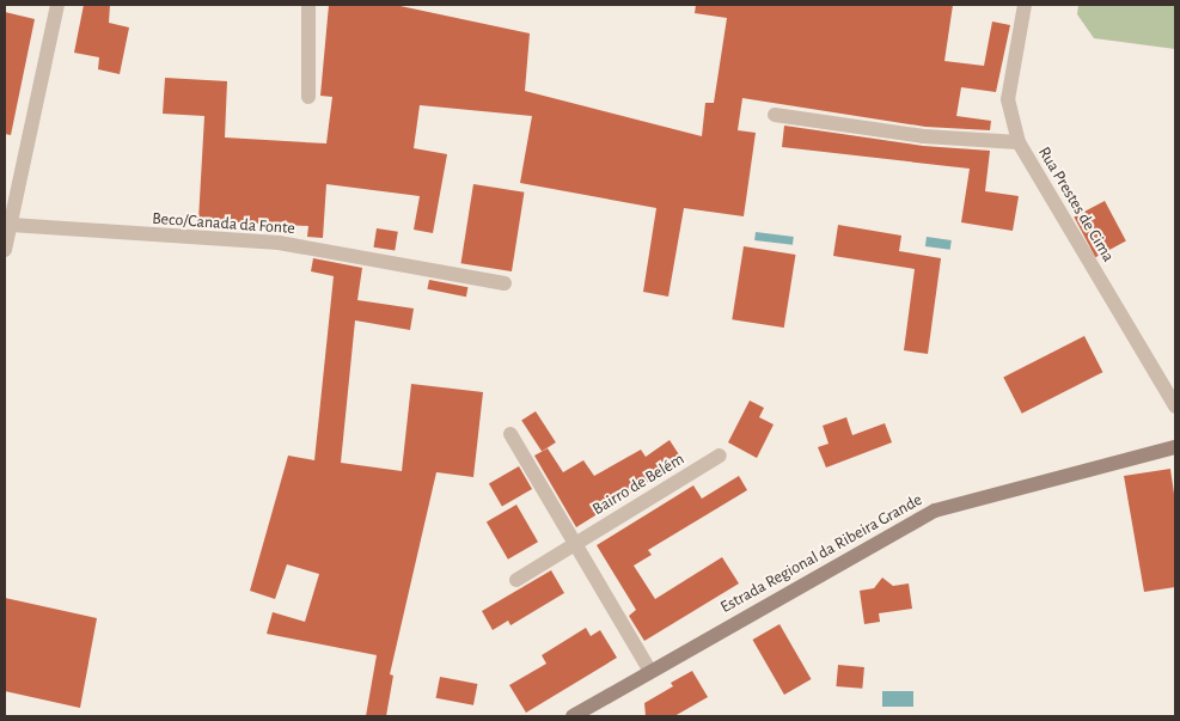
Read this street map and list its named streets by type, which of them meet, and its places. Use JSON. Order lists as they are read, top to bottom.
{
  "streets": {
    "main road": ["Estrada Regional da Ribeira Grande"],
    "street": ["Rua Prestes de Cima", "Beco/Canada da Fonte", "Bairro de Belém"]
  }
}
